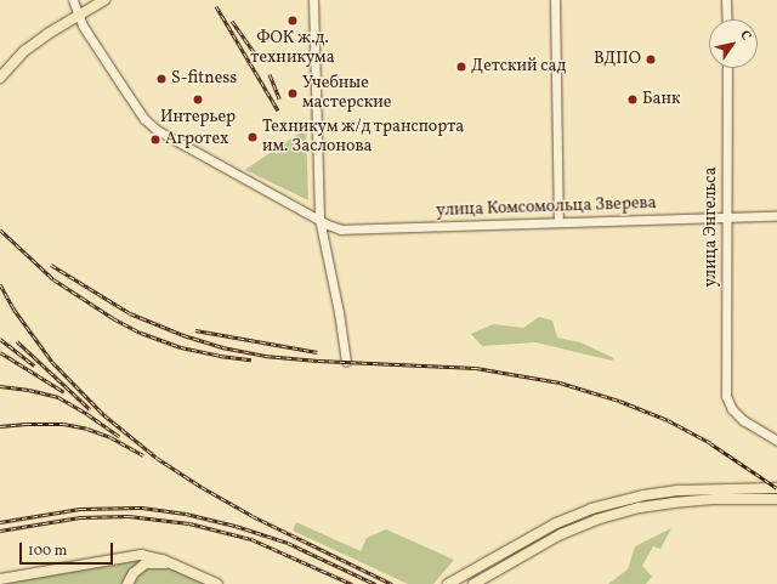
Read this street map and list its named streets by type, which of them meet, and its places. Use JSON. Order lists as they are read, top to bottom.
{
  "streets": {
    "street": ["улица Комсомольца Зверева", "улица Энгельса"]
  },
  "crossings": [
    ["улица Комсомольца Зверева", "улица Энгельса"]
  ],
  "places": [
    "ФОК ж.д. техникума",
    "ВДПО",
    "Детский сад",
    "S-fitness",
    "Учебные мастерские",
    "Интерьер",
    "Банк",
    "Техникум ж/д транспорта им. Заслонова",
    "Агротех"
  ],
  "scale_bar": "100 m",
  "north": "top right"
}
